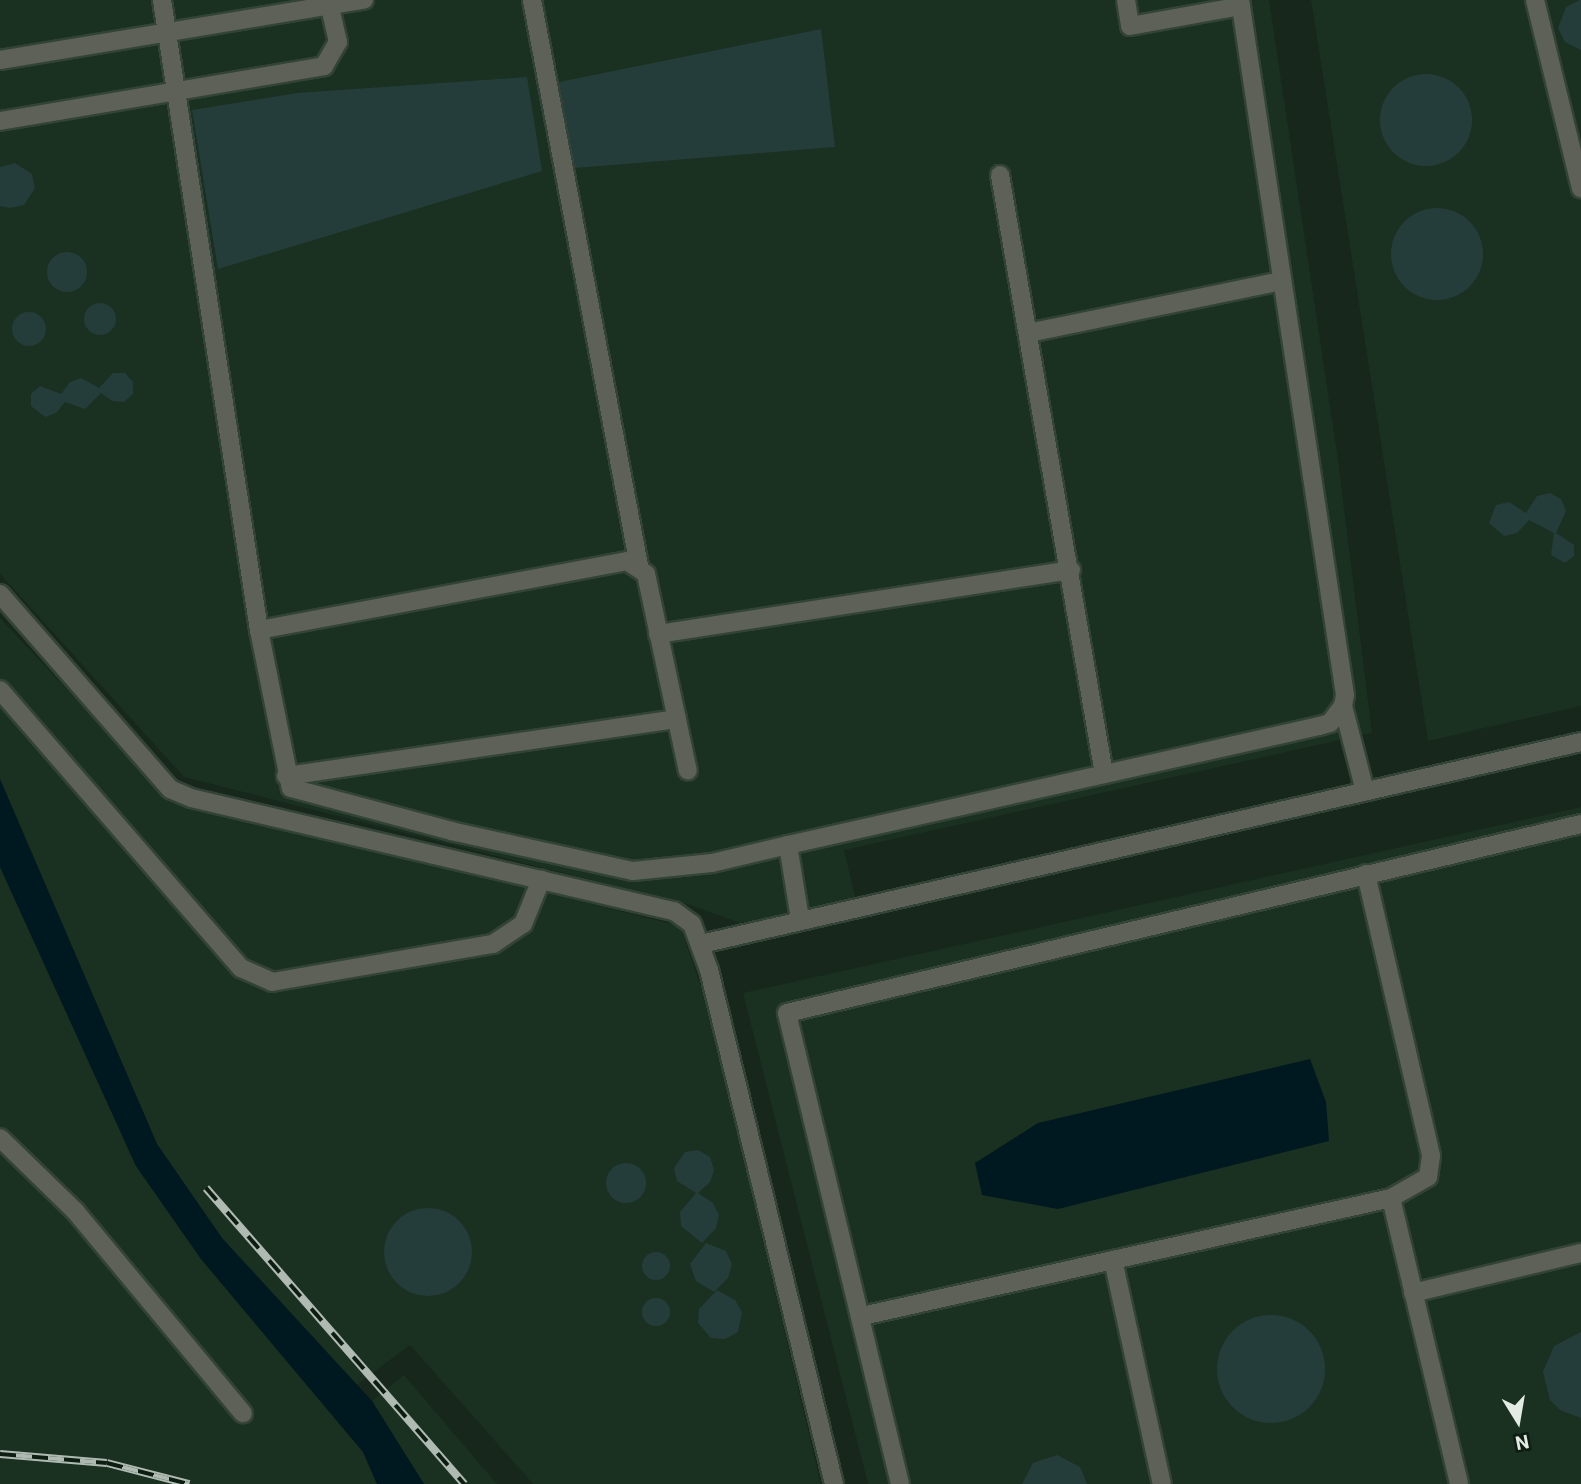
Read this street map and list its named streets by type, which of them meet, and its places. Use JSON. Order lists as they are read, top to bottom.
{
  "north": "bottom"
}
